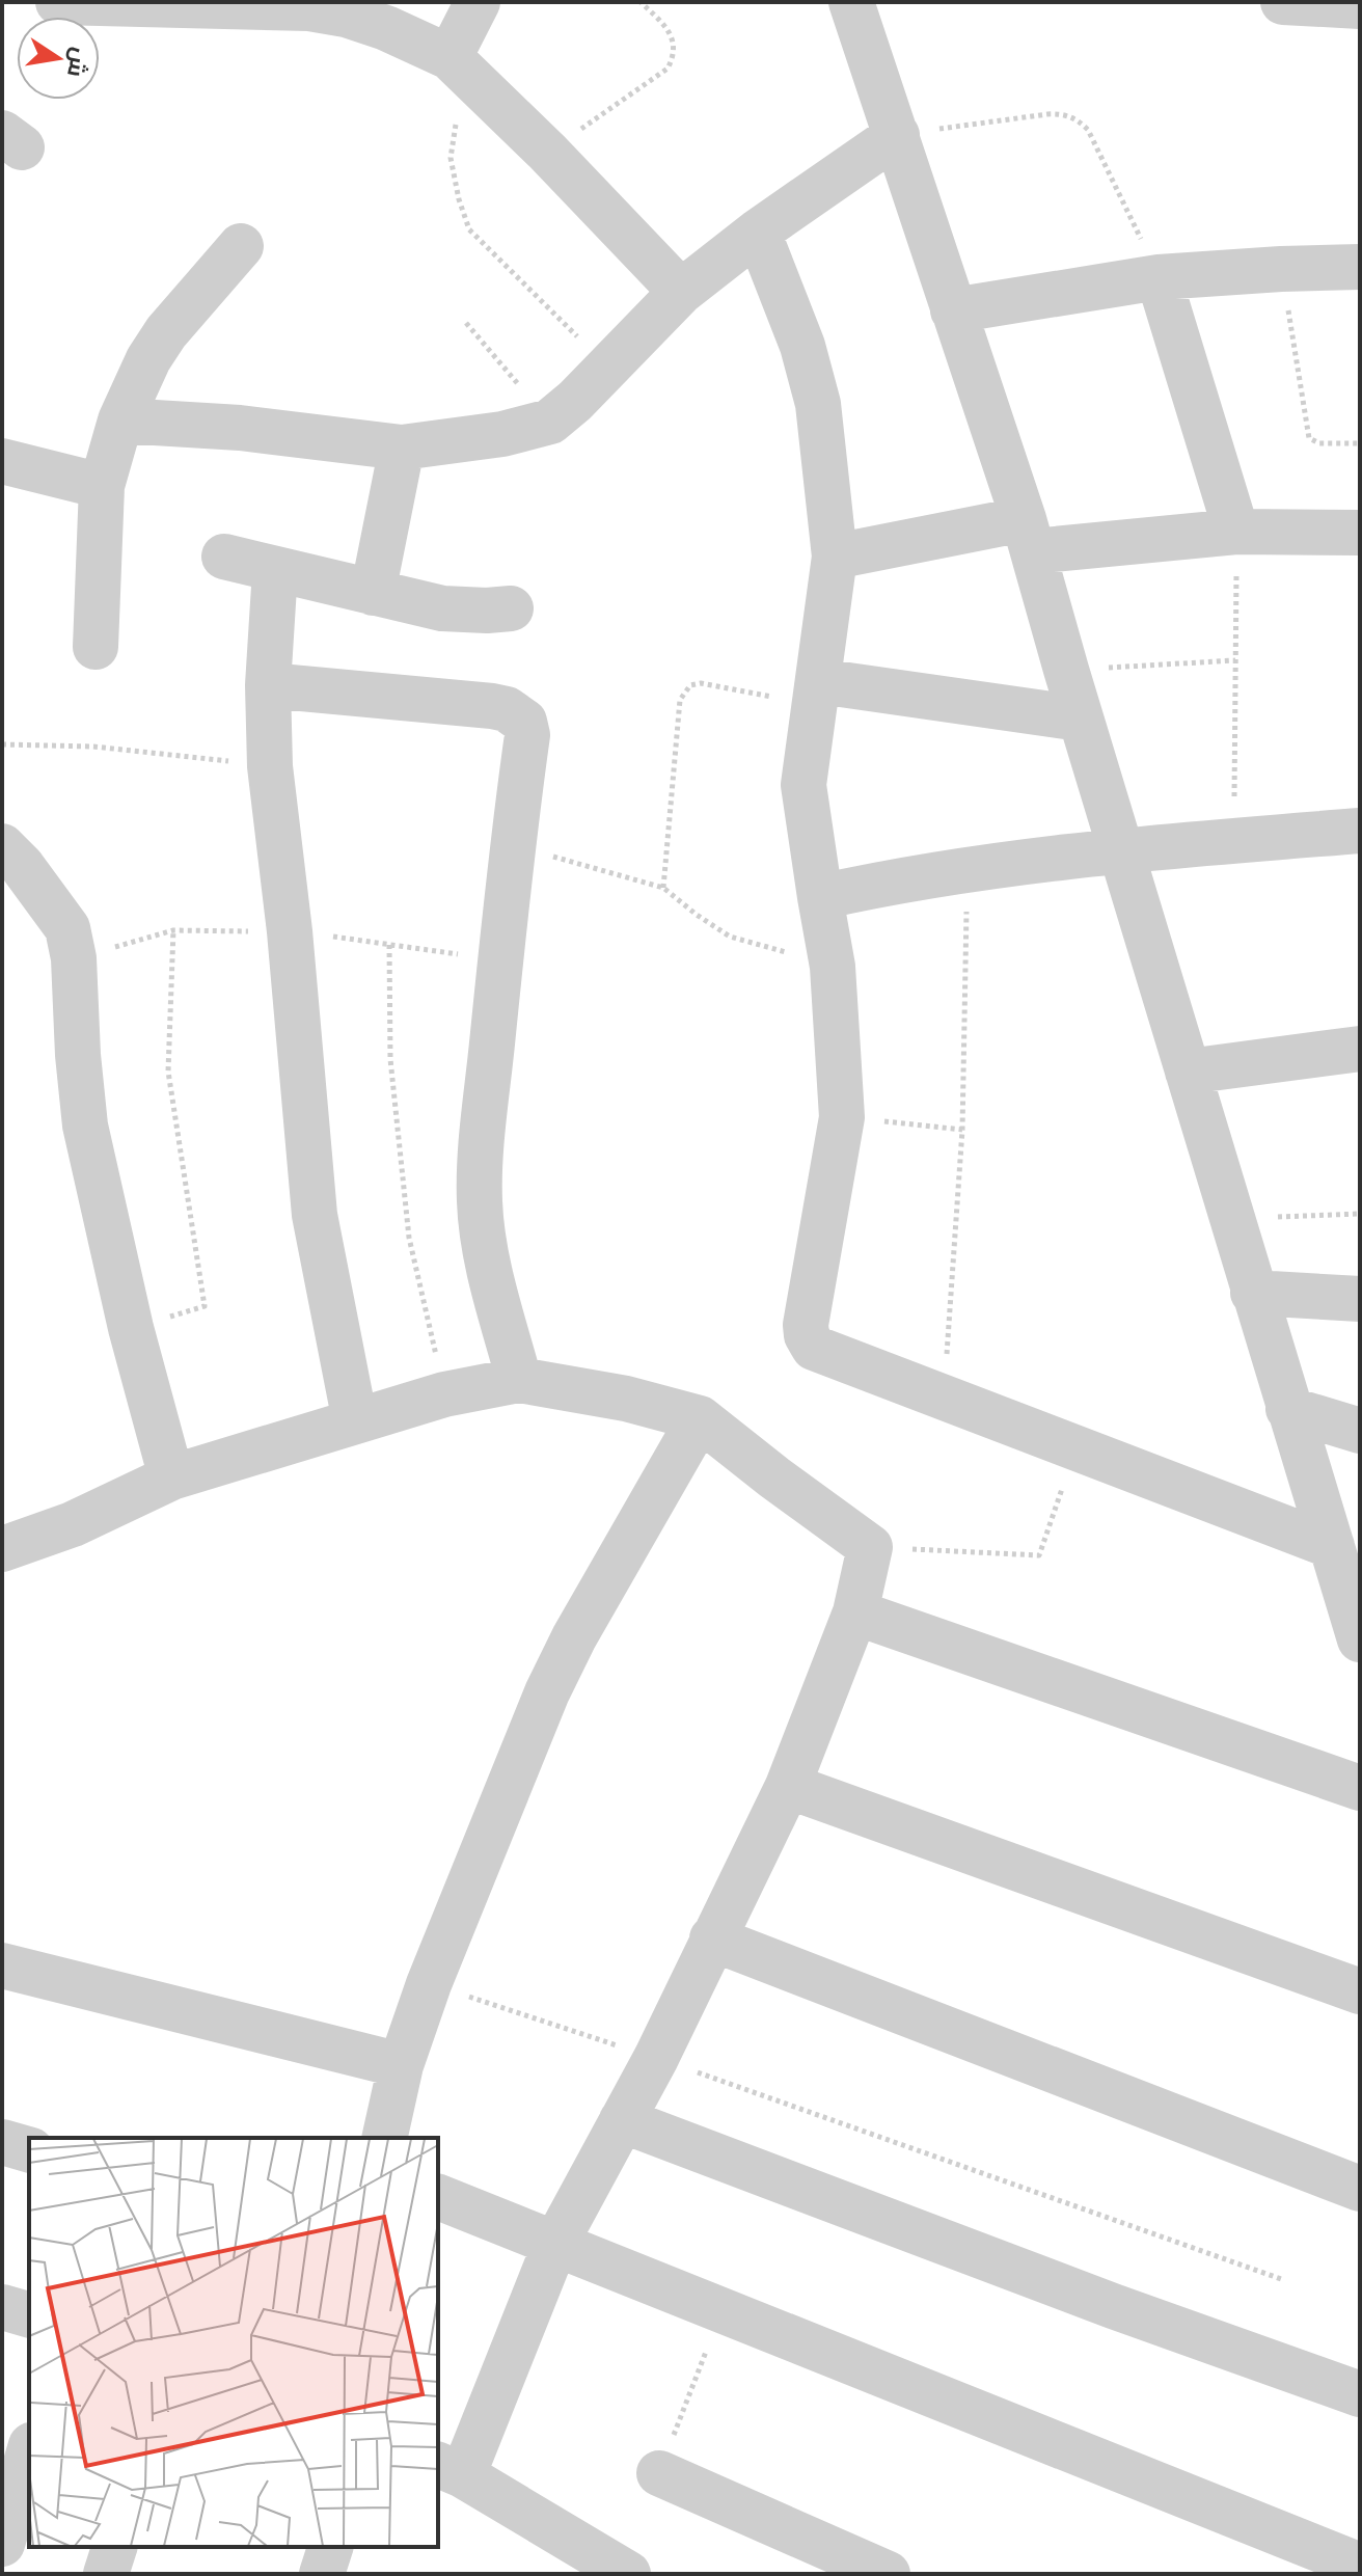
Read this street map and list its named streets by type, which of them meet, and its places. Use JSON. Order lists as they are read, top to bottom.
{
  "north": "right"
}
